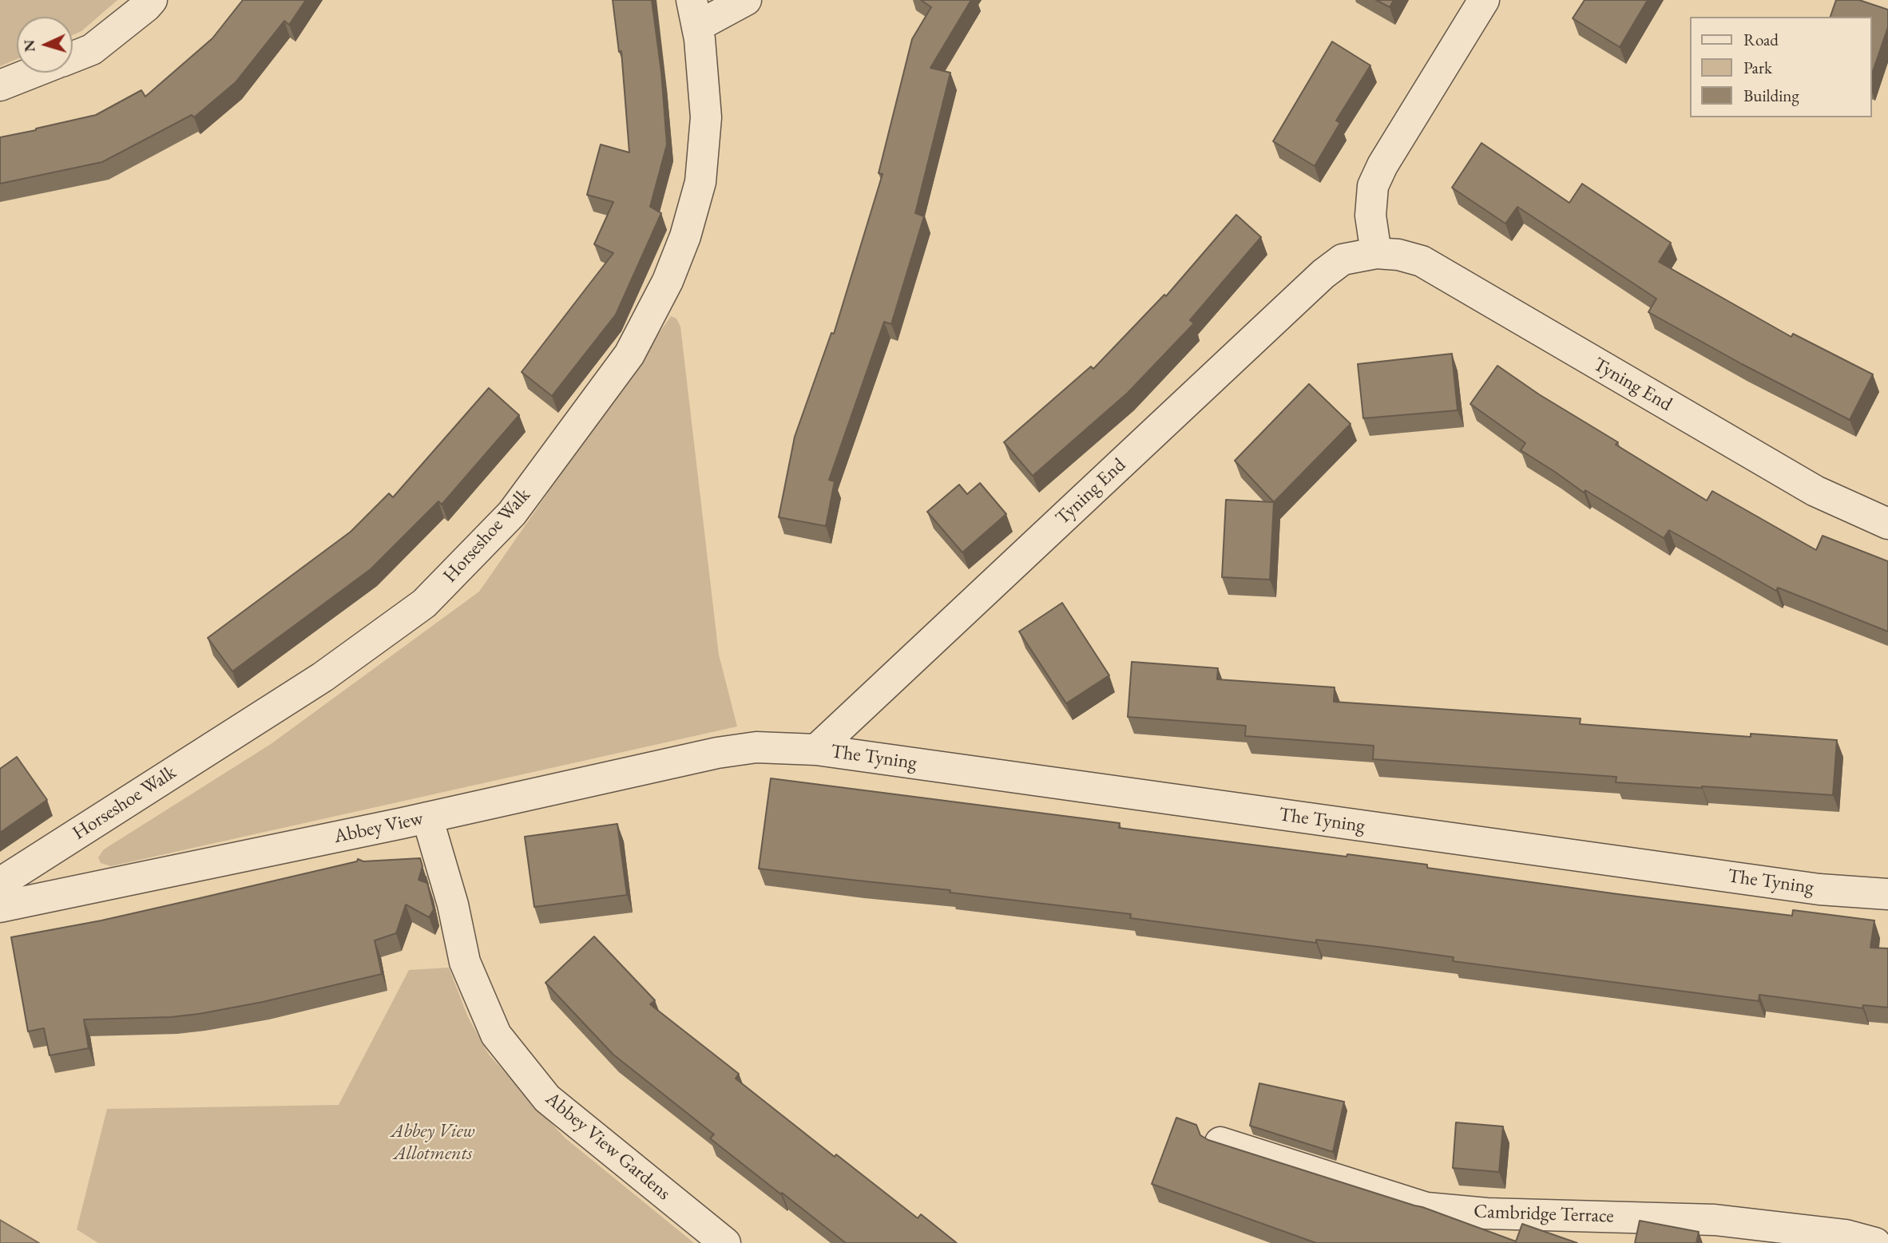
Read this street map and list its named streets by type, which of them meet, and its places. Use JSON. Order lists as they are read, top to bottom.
{
  "streets": {
    "street": [
      "Tyning End",
      "Horseshoe Walk",
      "The Tyning",
      "Abbey View",
      "Abbey View Gardens",
      "Cambridge Terrace"
    ]
  },
  "crossings": [
    ["Tyning End", "The Tyning"],
    ["The Tyning", "Abbey View"],
    ["Abbey View", "Abbey View Gardens"]
  ],
  "parks": ["Abbey View Allotments"],
  "legend": ["Road", "Park", "Building"],
  "north": "left"
}
